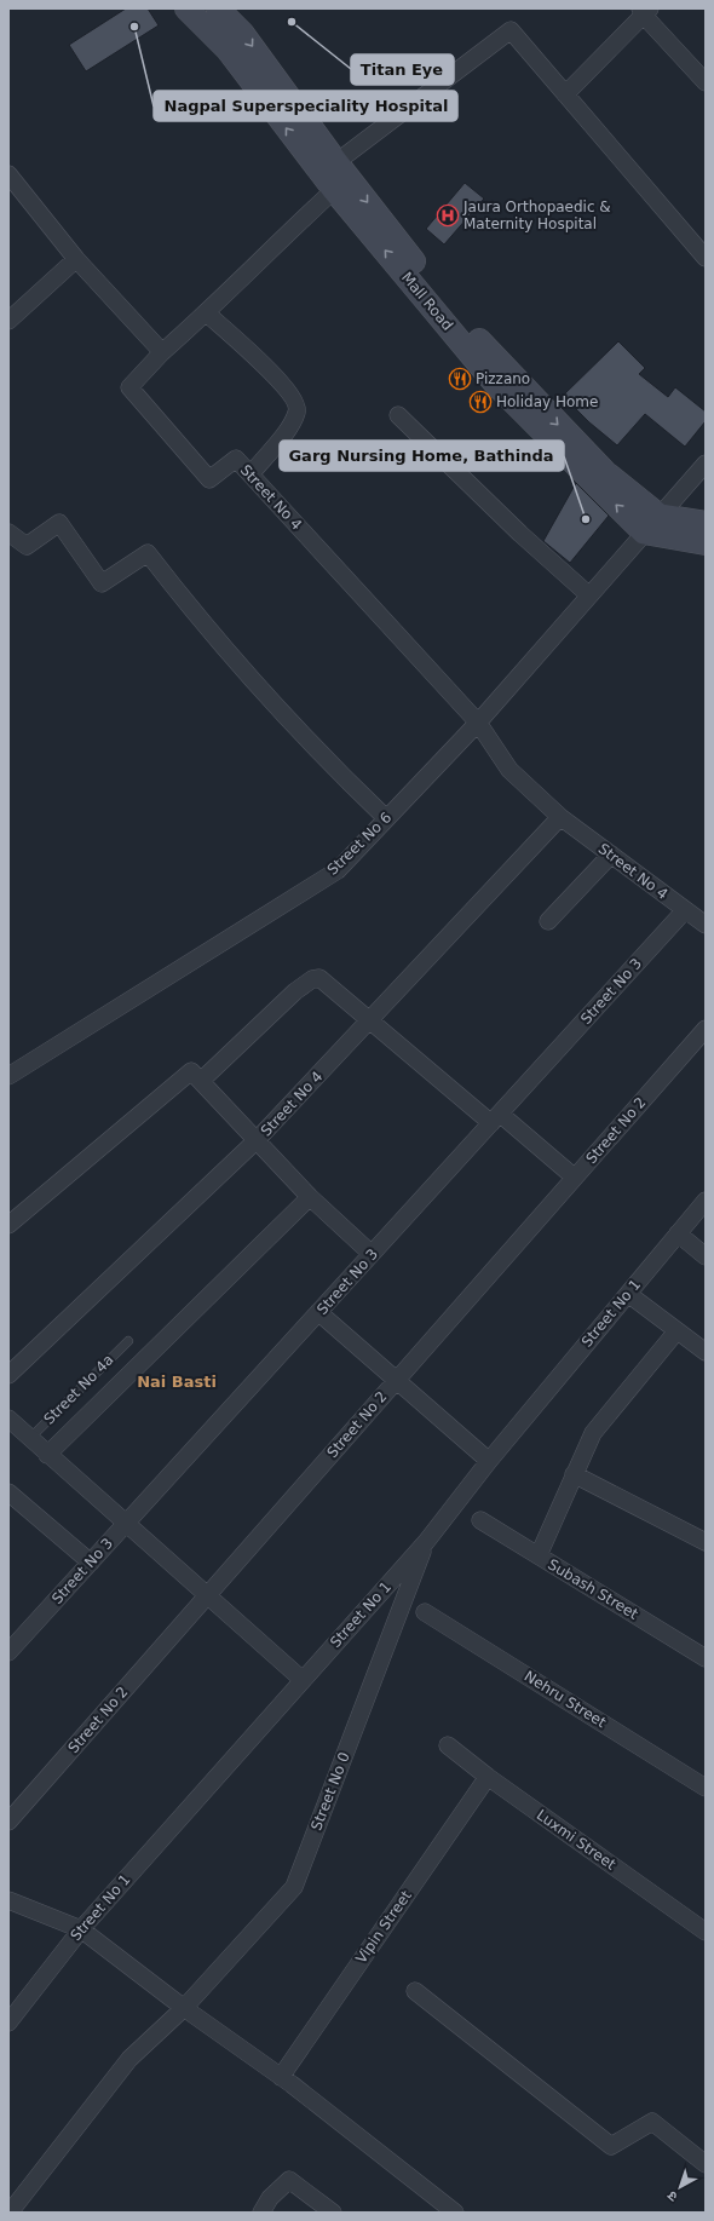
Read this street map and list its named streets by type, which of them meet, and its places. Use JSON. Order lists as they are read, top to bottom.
{
  "streets": {
    "main road": ["Mall Road"],
    "street": [
      "Street No 4",
      "Street No 6",
      "Street No 3",
      "Street No 2",
      "Street No 1",
      "Subash Street",
      "Nehru Street",
      "Street No 0",
      "Luxmi Street",
      "Vipin Street"
    ],
    "lane": ["Street No 4a"]
  },
  "crossings": [
    ["Mall Road", "Street No 6"],
    ["Street No 4", "Street No 6"],
    ["Street No 4", "Street No 3"],
    ["Street No 1", "Street No 0"],
    ["Luxmi Street", "Vipin Street"]
  ],
  "districts": ["Nai Basti"],
  "places": {
    "other": ["Titan Eye", "Nagpal Superspeciality Hospital", "Garg Nursing Home, Bathinda"],
    "hospital": ["Jaura Orthopaedic & Maternity Hospital"],
    "restaurant": ["Pizzano", "Holiday Home"]
  },
  "north": "bottom left"
}
